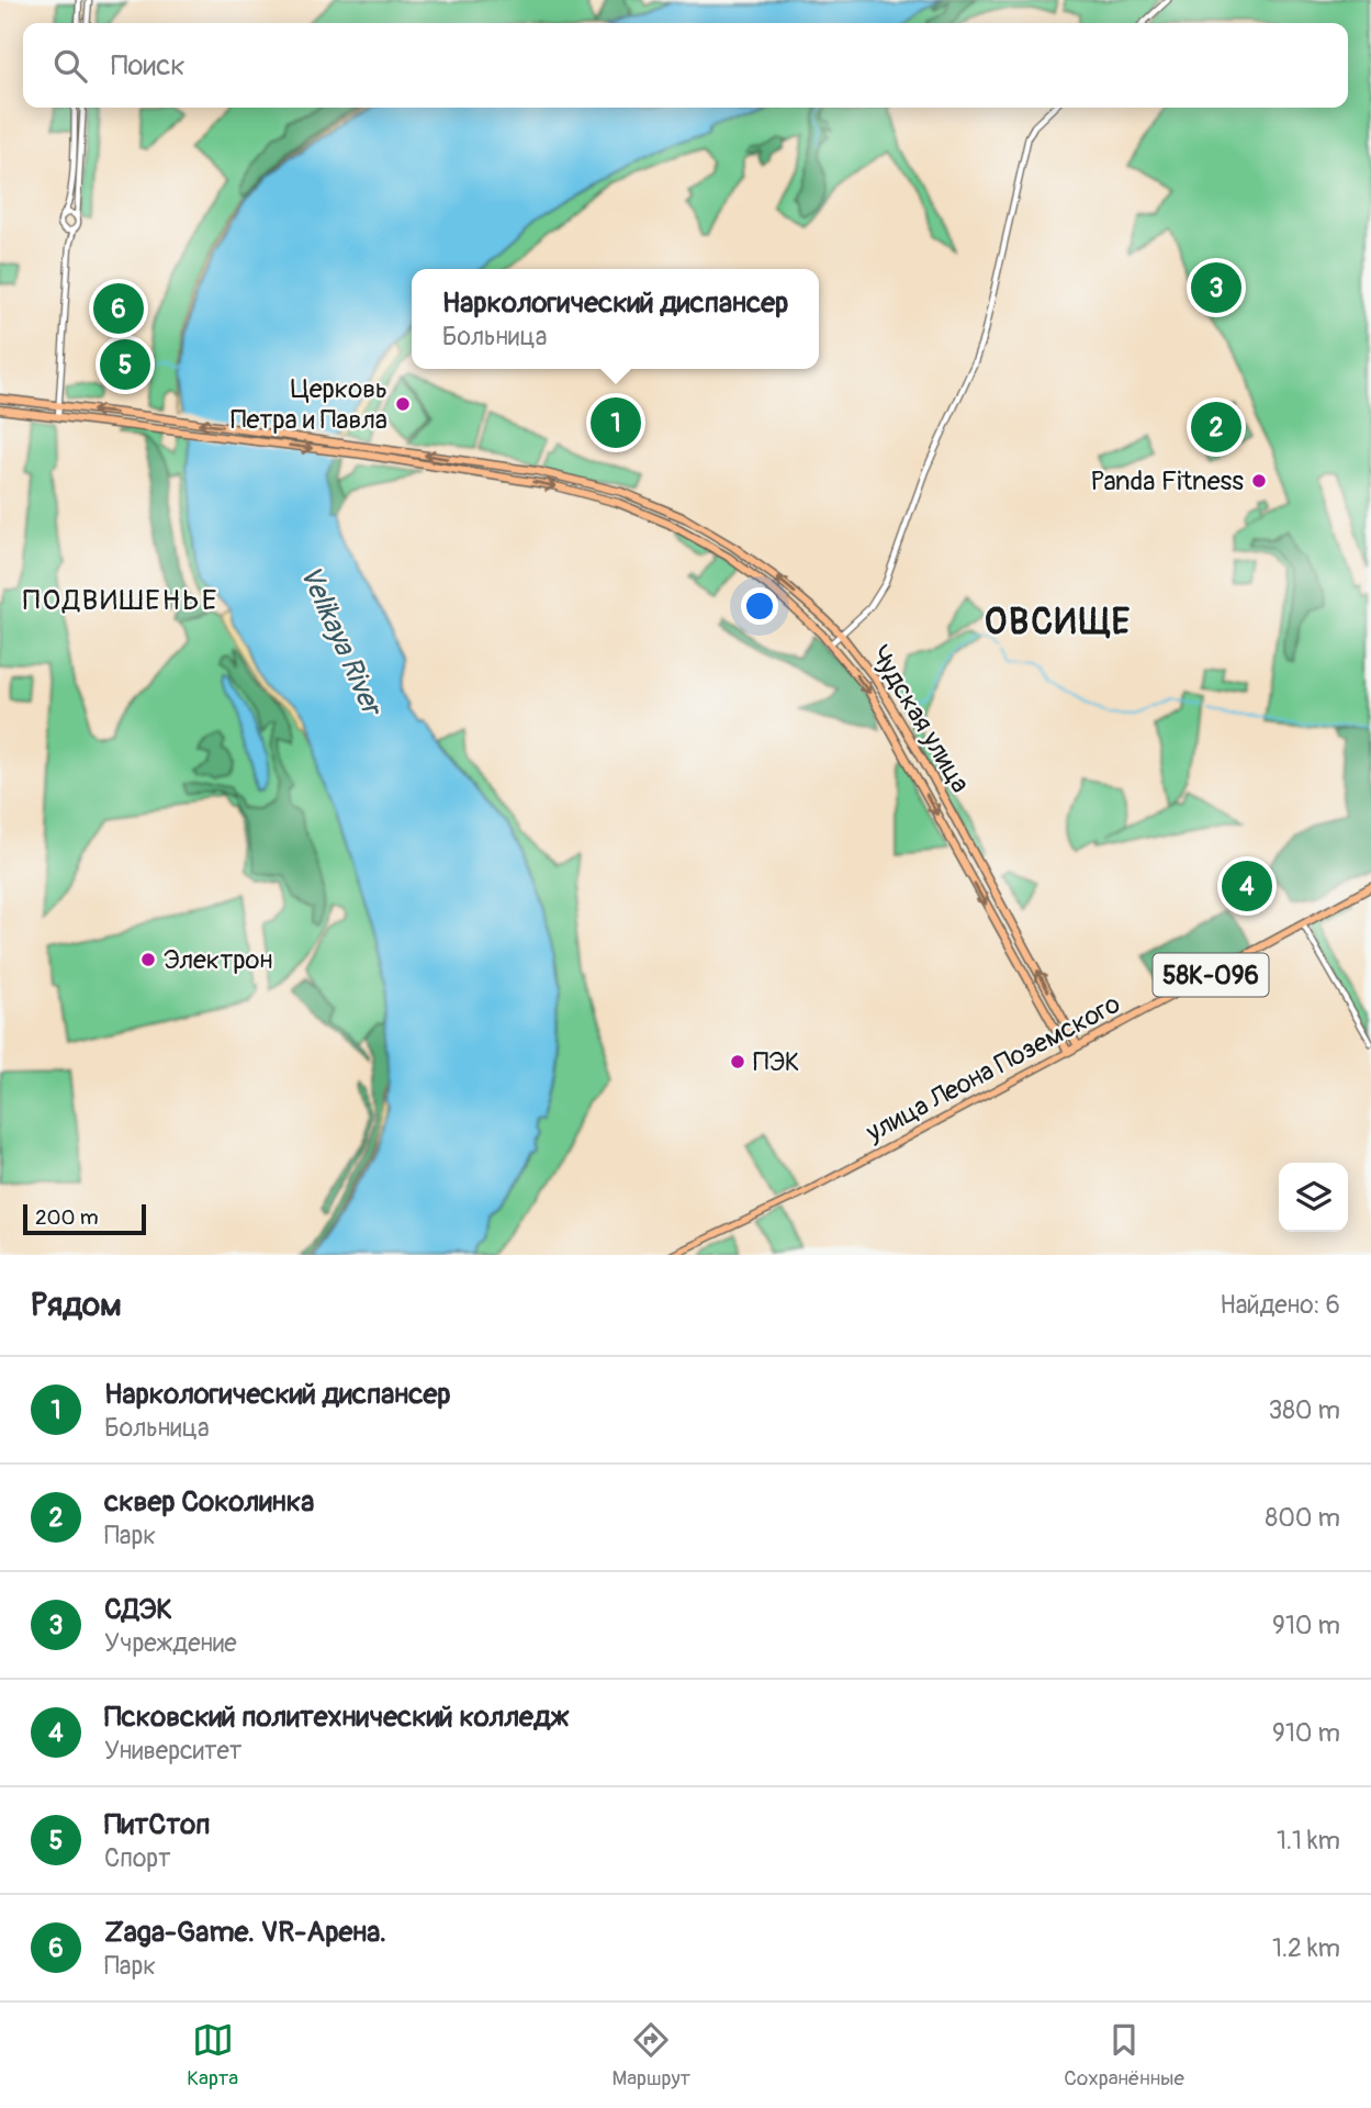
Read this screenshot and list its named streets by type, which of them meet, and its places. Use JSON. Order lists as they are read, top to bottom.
{
  "streets": {
    "highway": ["Чудская улица", "58К-096", "улица Леона Поземского"]
  },
  "crossings": [
    ["Чудская улица", "улица Леона Поземского"]
  ],
  "districts": ["ПОДВИШЕНЬЕ", "ОВСИЩЕ"],
  "water": ["Velikaya River"],
  "places": [
    "Церковь Петра и Павла",
    "Panda Fitness",
    "Электрон",
    "ПЭК"
  ],
  "scale_bar": "200 m",
  "page": {
    "search": "Поиск",
    "pins": [
      "3",
      "6",
      "5",
      "1",
      "2",
      "4"
    ],
    "popup": ["Наркологический диспансер", "Больница"],
    "scale": "200 m",
    "heading": ["Рядом", "Найдено: 6"],
    "list": [
      {
        "mark": "1",
        "name": "Наркологический диспансер",
        "note": "Больница",
        "value": "380 m"
      },
      {
        "mark": "2",
        "name": "сквер Соколинка",
        "note": "Парк",
        "value": "800 m"
      },
      {
        "mark": "3",
        "name": "СДЭК",
        "note": "Учреждение",
        "value": "910 m"
      },
      {
        "mark": "4",
        "name": "Псковский политехнический колледж",
        "note": "Университет",
        "value": "910 m"
      },
      {
        "mark": "5",
        "name": "ПитСтоп",
        "note": "Спорт",
        "value": "1.1 km"
      },
      {
        "mark": "6",
        "name": "Zaga-Game. VR-Арена.",
        "note": "Парк",
        "value": "1.2 km"
      }
    ],
    "nav": ["Карта", "Маршрут", "Сохранённые"]
  }
}
